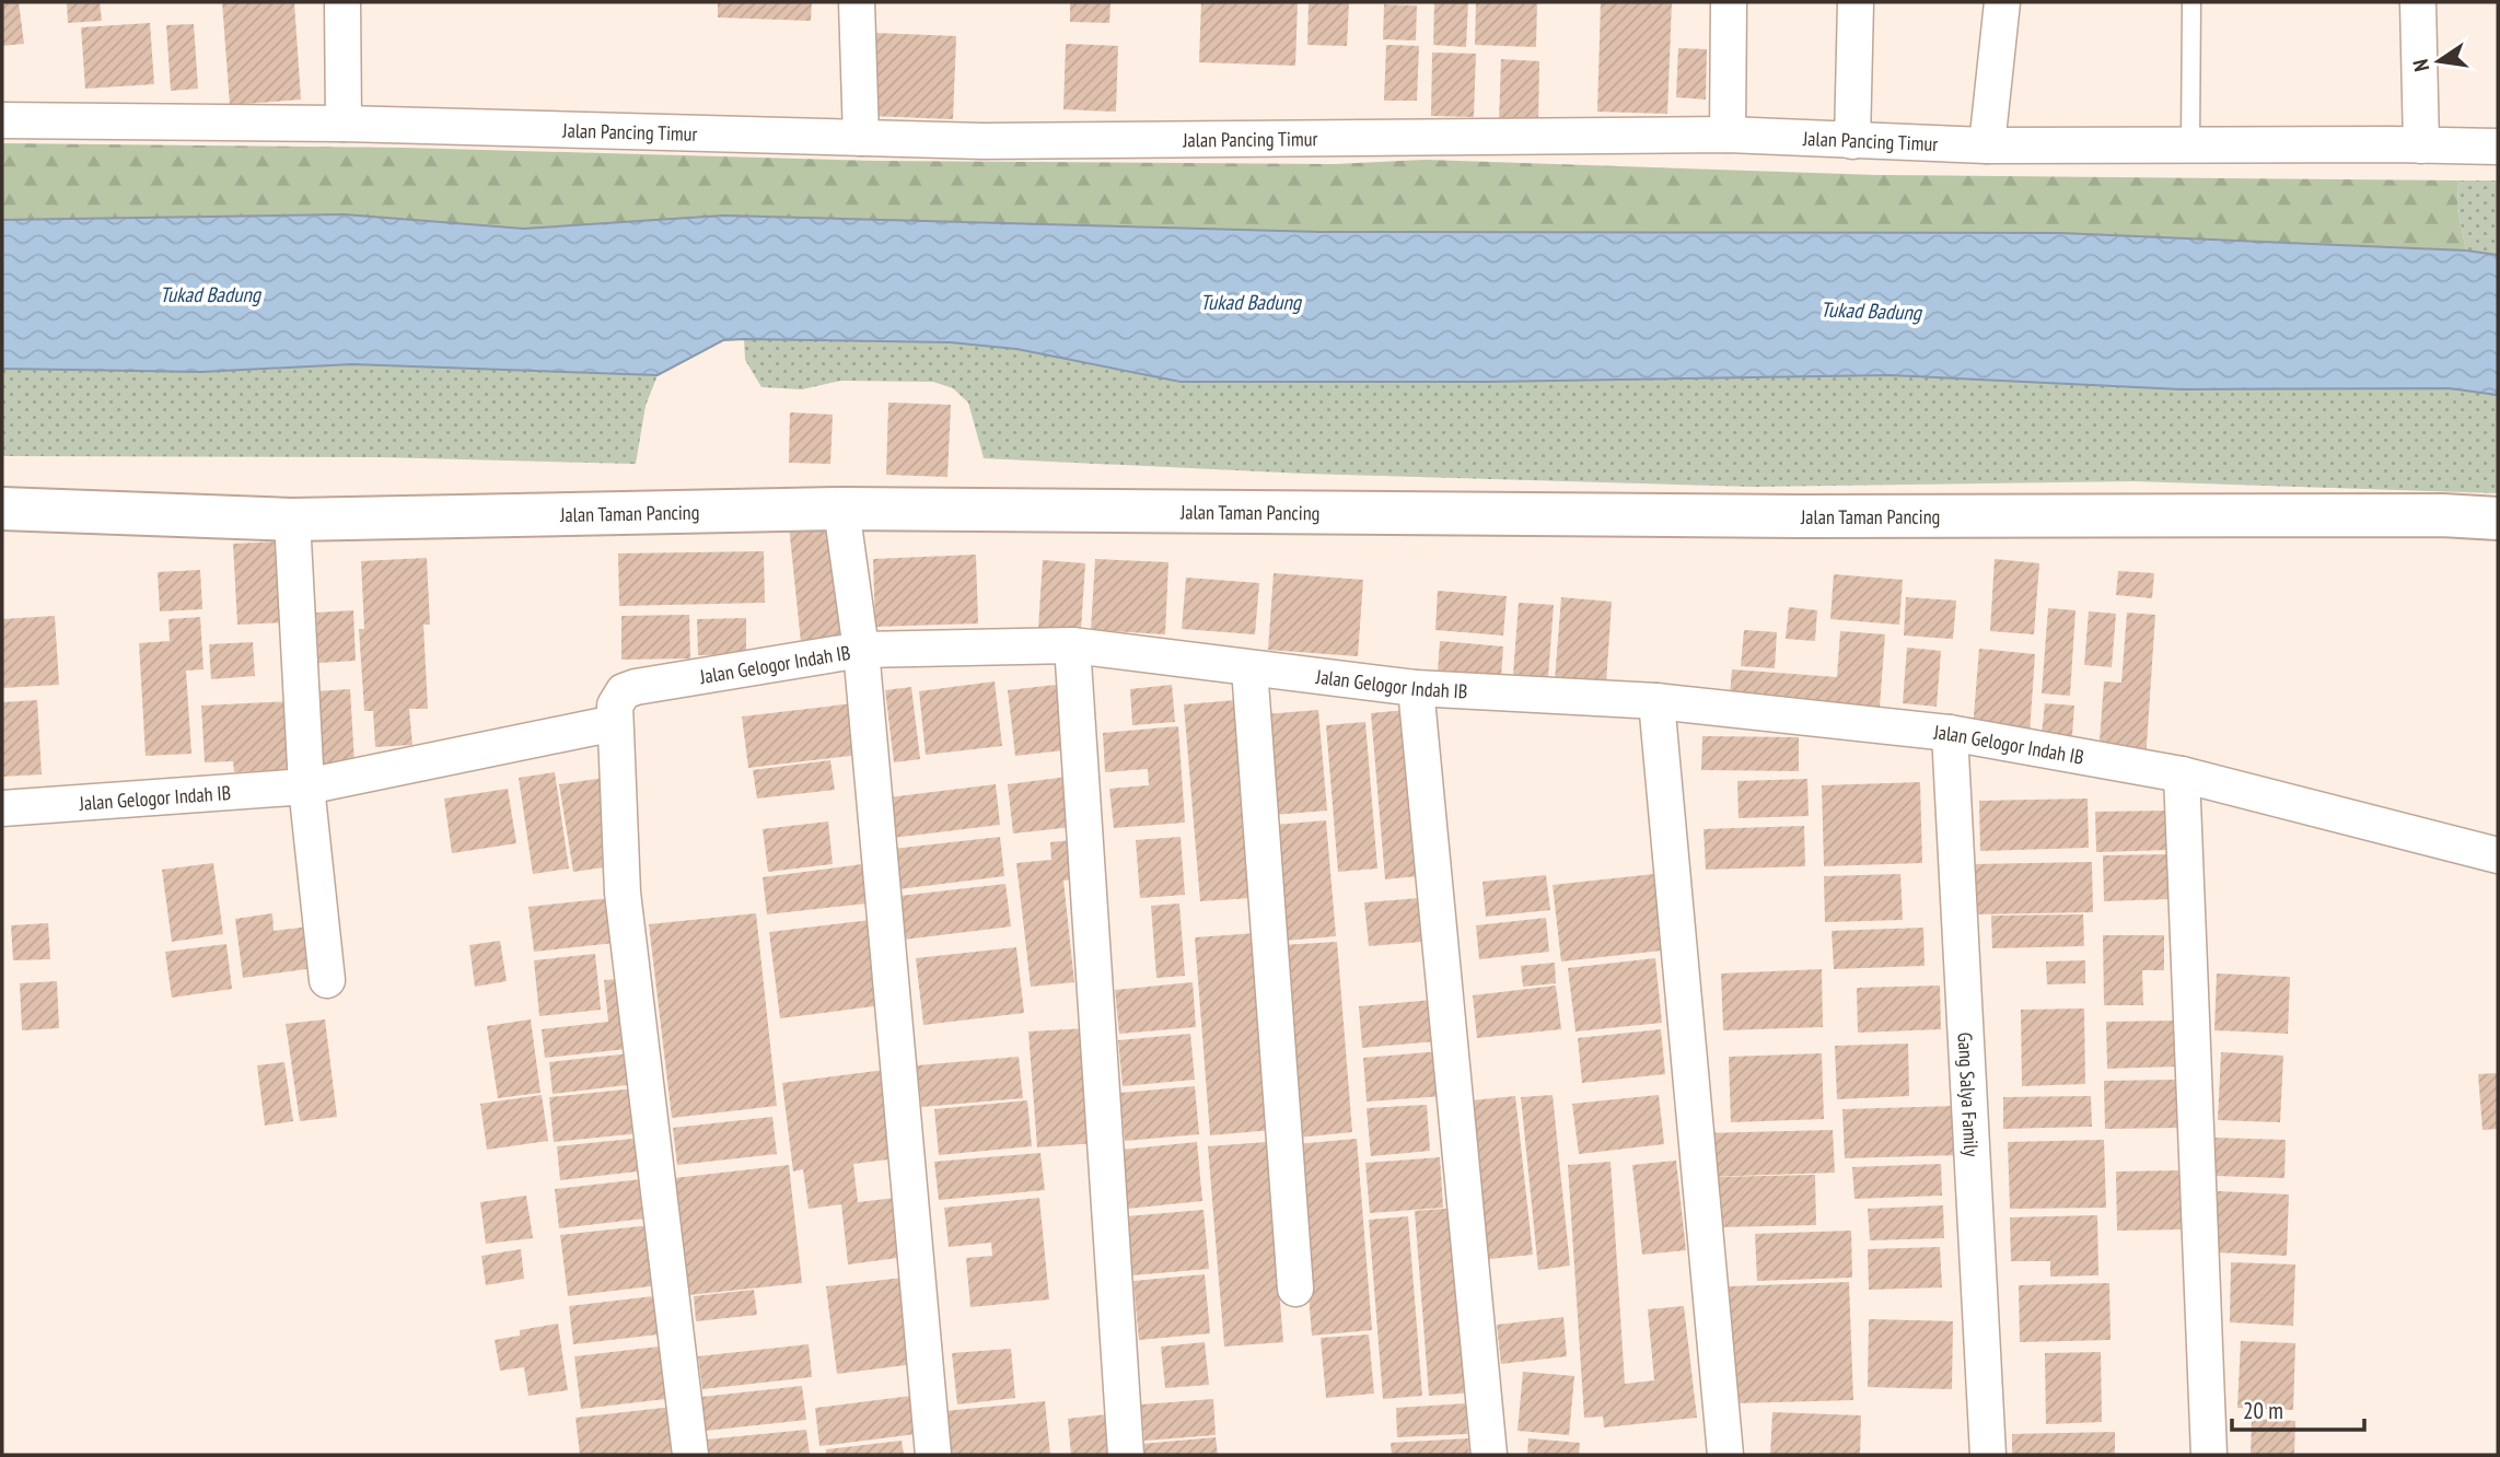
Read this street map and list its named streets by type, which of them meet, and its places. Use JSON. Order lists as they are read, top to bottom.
{
  "streets": {
    "street": [
      "Jalan Pancing Timur",
      "Jalan Taman Pancing",
      "Jalan Gelogor Indah IB",
      "Gang Salya Family"
    ]
  },
  "crossings": [
    ["Jalan Gelogor Indah IB", "Gang Salya Family"]
  ],
  "water": ["Tukad Badung"],
  "scale_bar": "20 m",
  "north": "left"
}
